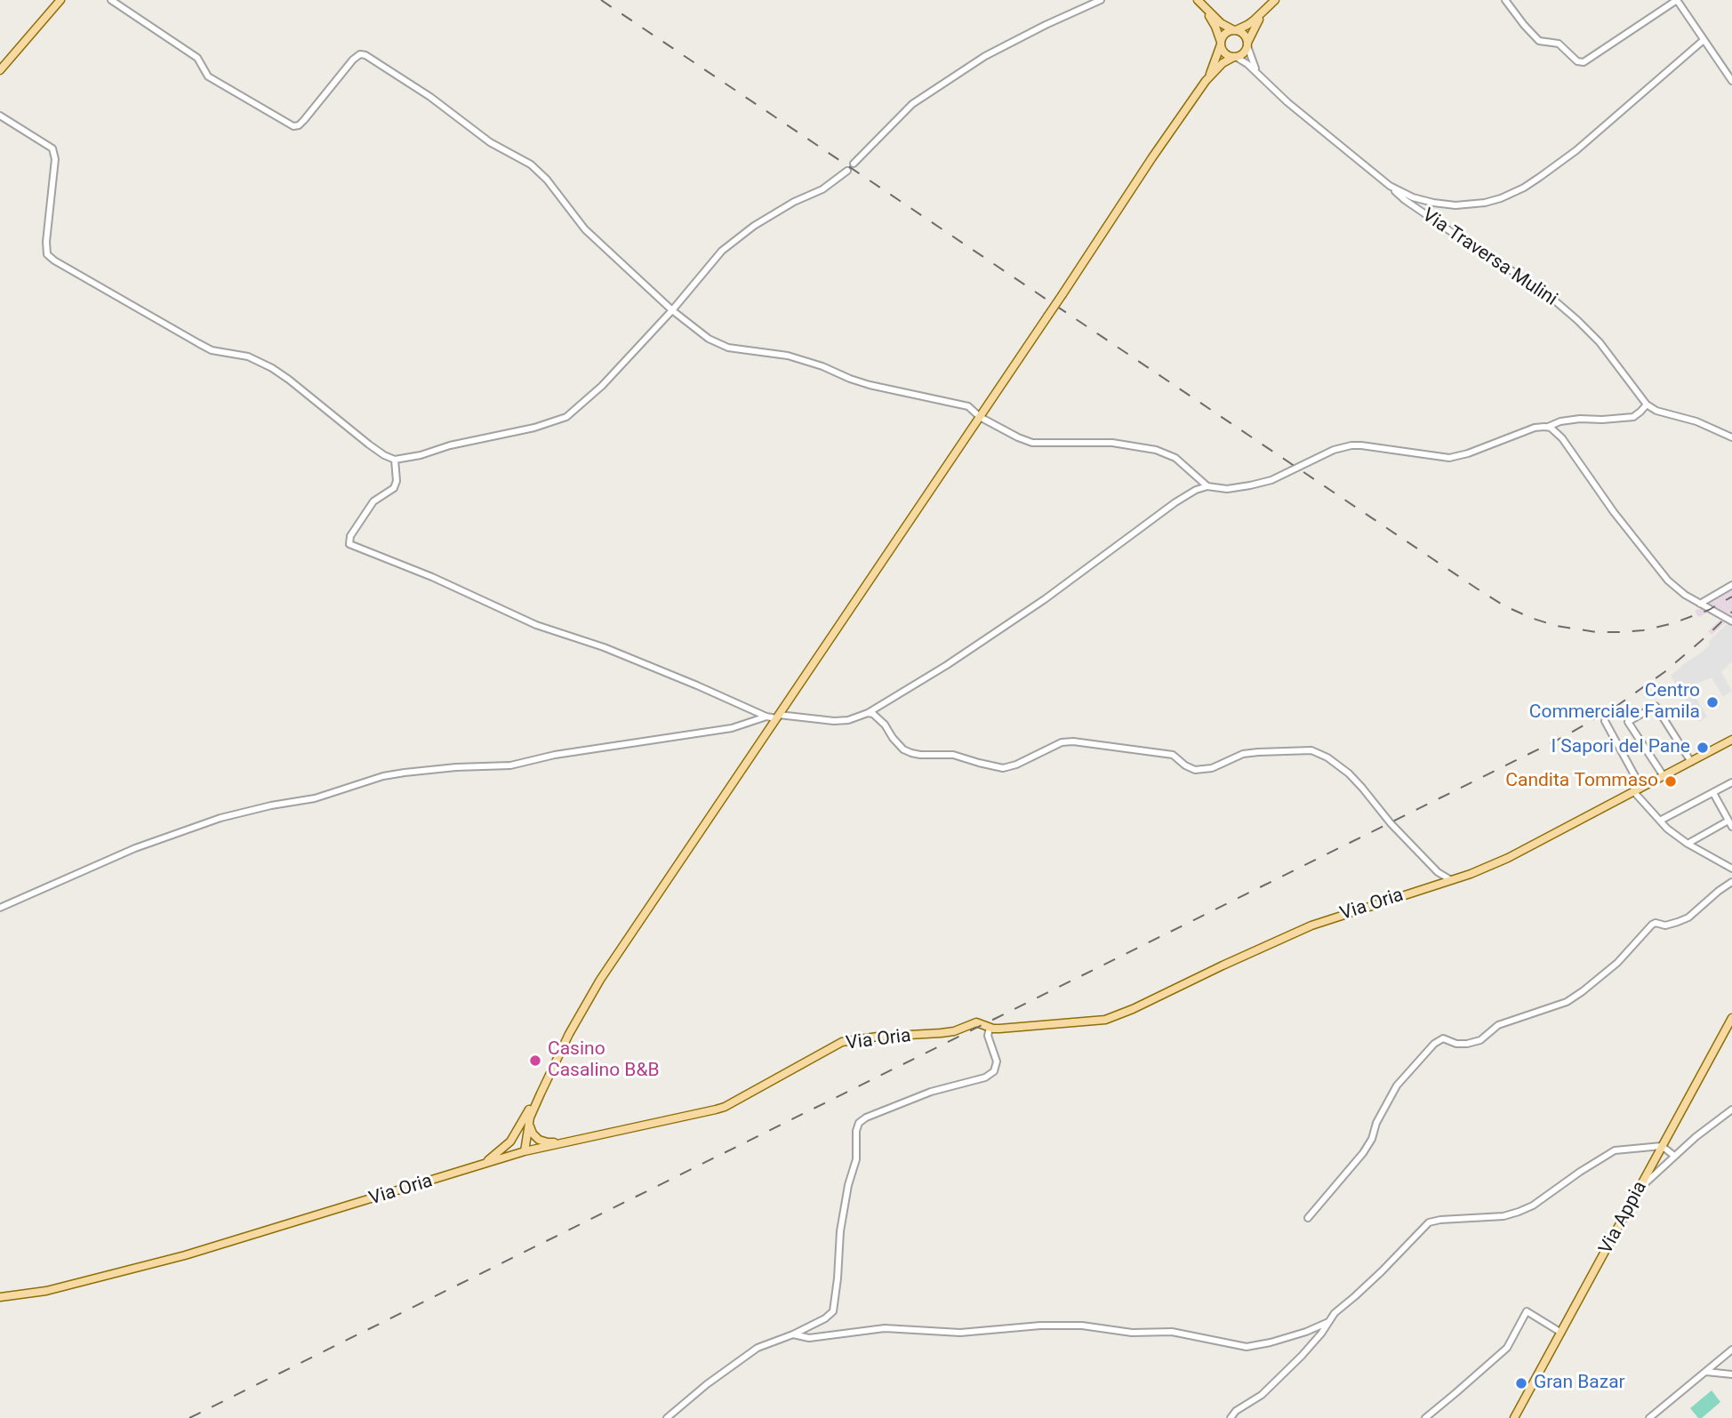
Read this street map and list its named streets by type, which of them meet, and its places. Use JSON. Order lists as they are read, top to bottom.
{
  "streets": {
    "main road": ["Via Oria", "Via Appia"],
    "street": ["Via Traversa Mulini"]
  },
  "places": [
    "Centro Commerciale Famila",
    "I Sapori del Pane",
    "Candita Tommaso",
    "Casino Casalino B&B",
    "Gran Bazar"
  ]
}
